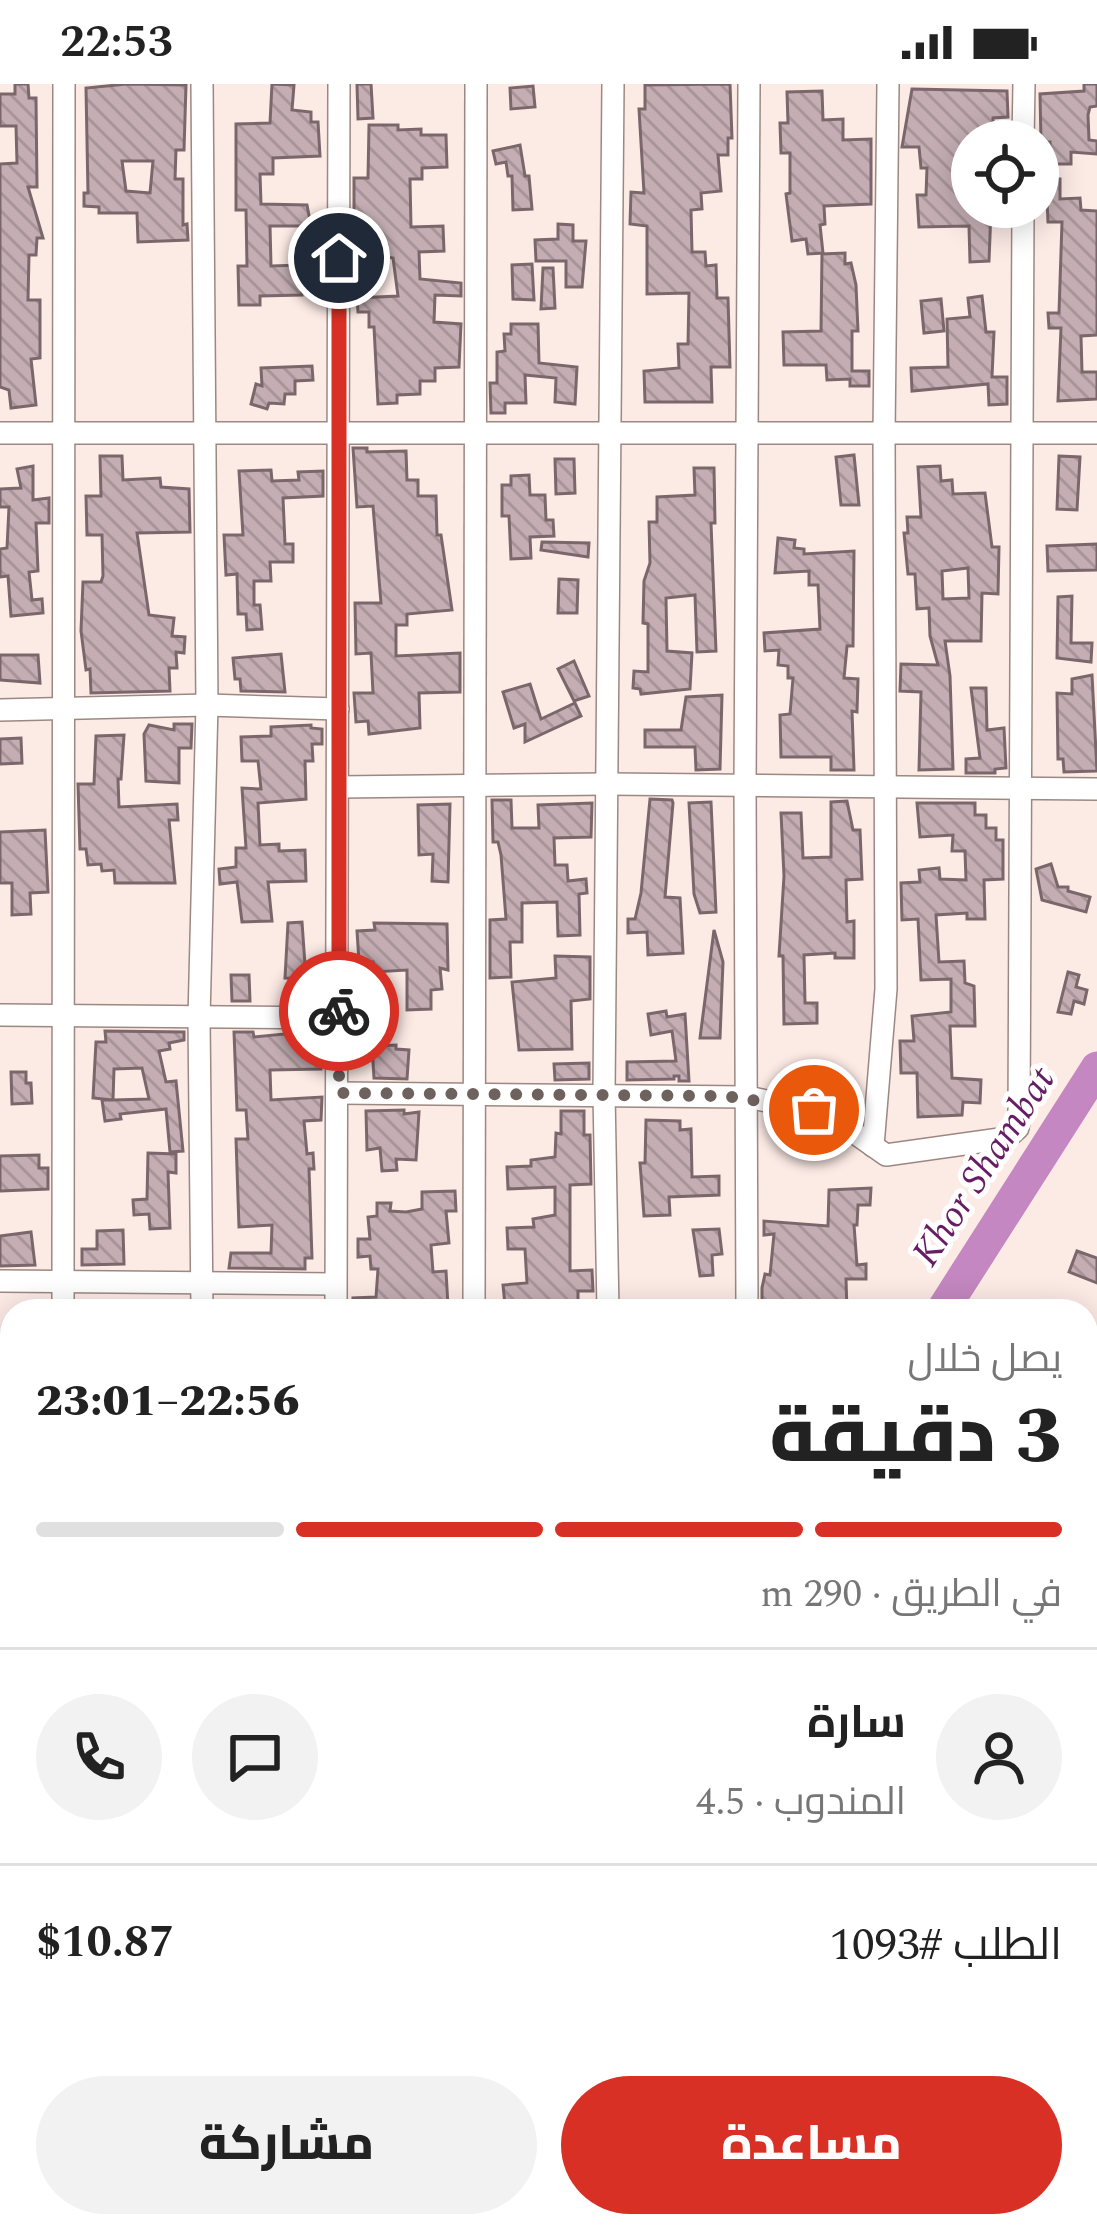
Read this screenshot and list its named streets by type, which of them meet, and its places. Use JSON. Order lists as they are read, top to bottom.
{
  "water": ["Khor Shambat"],
  "page": {
    "status": "22:53",
    "heading": ["3 دقيقة", "يصل خلال", "22:56–23:01"],
    "panel": [
      "سارة",
      "المندوب · 4.5",
      "الطلب #1093",
      "$10.87"
    ],
    "bar": "في الطريق · 290 m",
    "buttons": ["مساعدة", "مشاركة"]
  }
}
